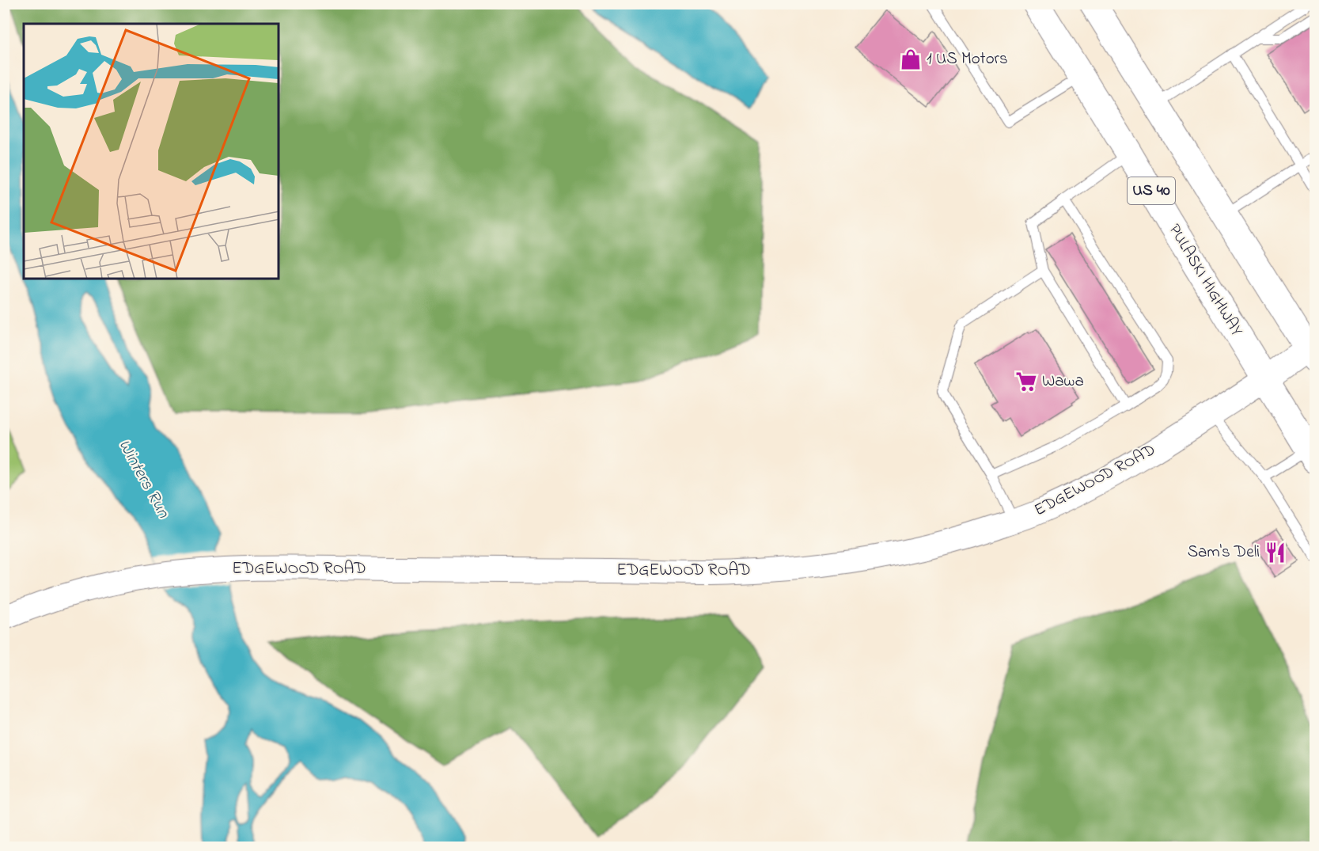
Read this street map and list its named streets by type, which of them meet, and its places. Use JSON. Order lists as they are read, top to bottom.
{
  "streets": {
    "main road": ["US 40", "PULASKI HIGHWAY", "EDGEWOOD ROAD"]
  },
  "crossings": [
    ["US 40", "EDGEWOOD ROAD"],
    ["PULASKI HIGHWAY", "EDGEWOOD ROAD"]
  ],
  "water": ["Winters Run"],
  "places": {
    "shop": ["1 US Motors"],
    "supermarket": ["Wawa"],
    "restaurant": ["Sam's Deli"]
  }
}
